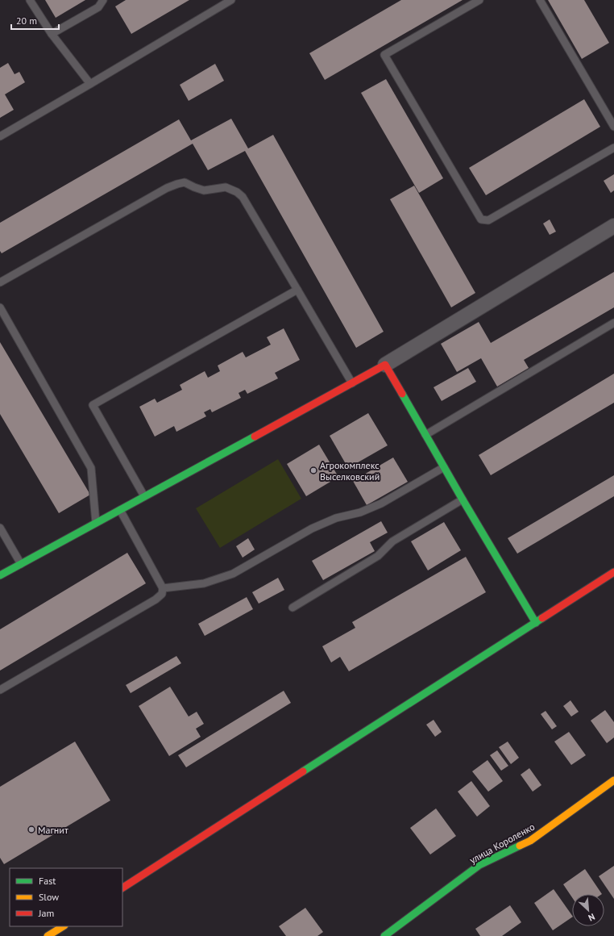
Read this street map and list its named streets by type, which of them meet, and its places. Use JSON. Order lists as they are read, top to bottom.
{
  "streets": {
    "street": ["улица Короленко"]
  },
  "places": ["Агрокомплекс Выселковский", "Магнит"],
  "legend": ["Fast", "Slow", "Jam"],
  "scale_bar": "20 m",
  "north": "bottom right"
}
